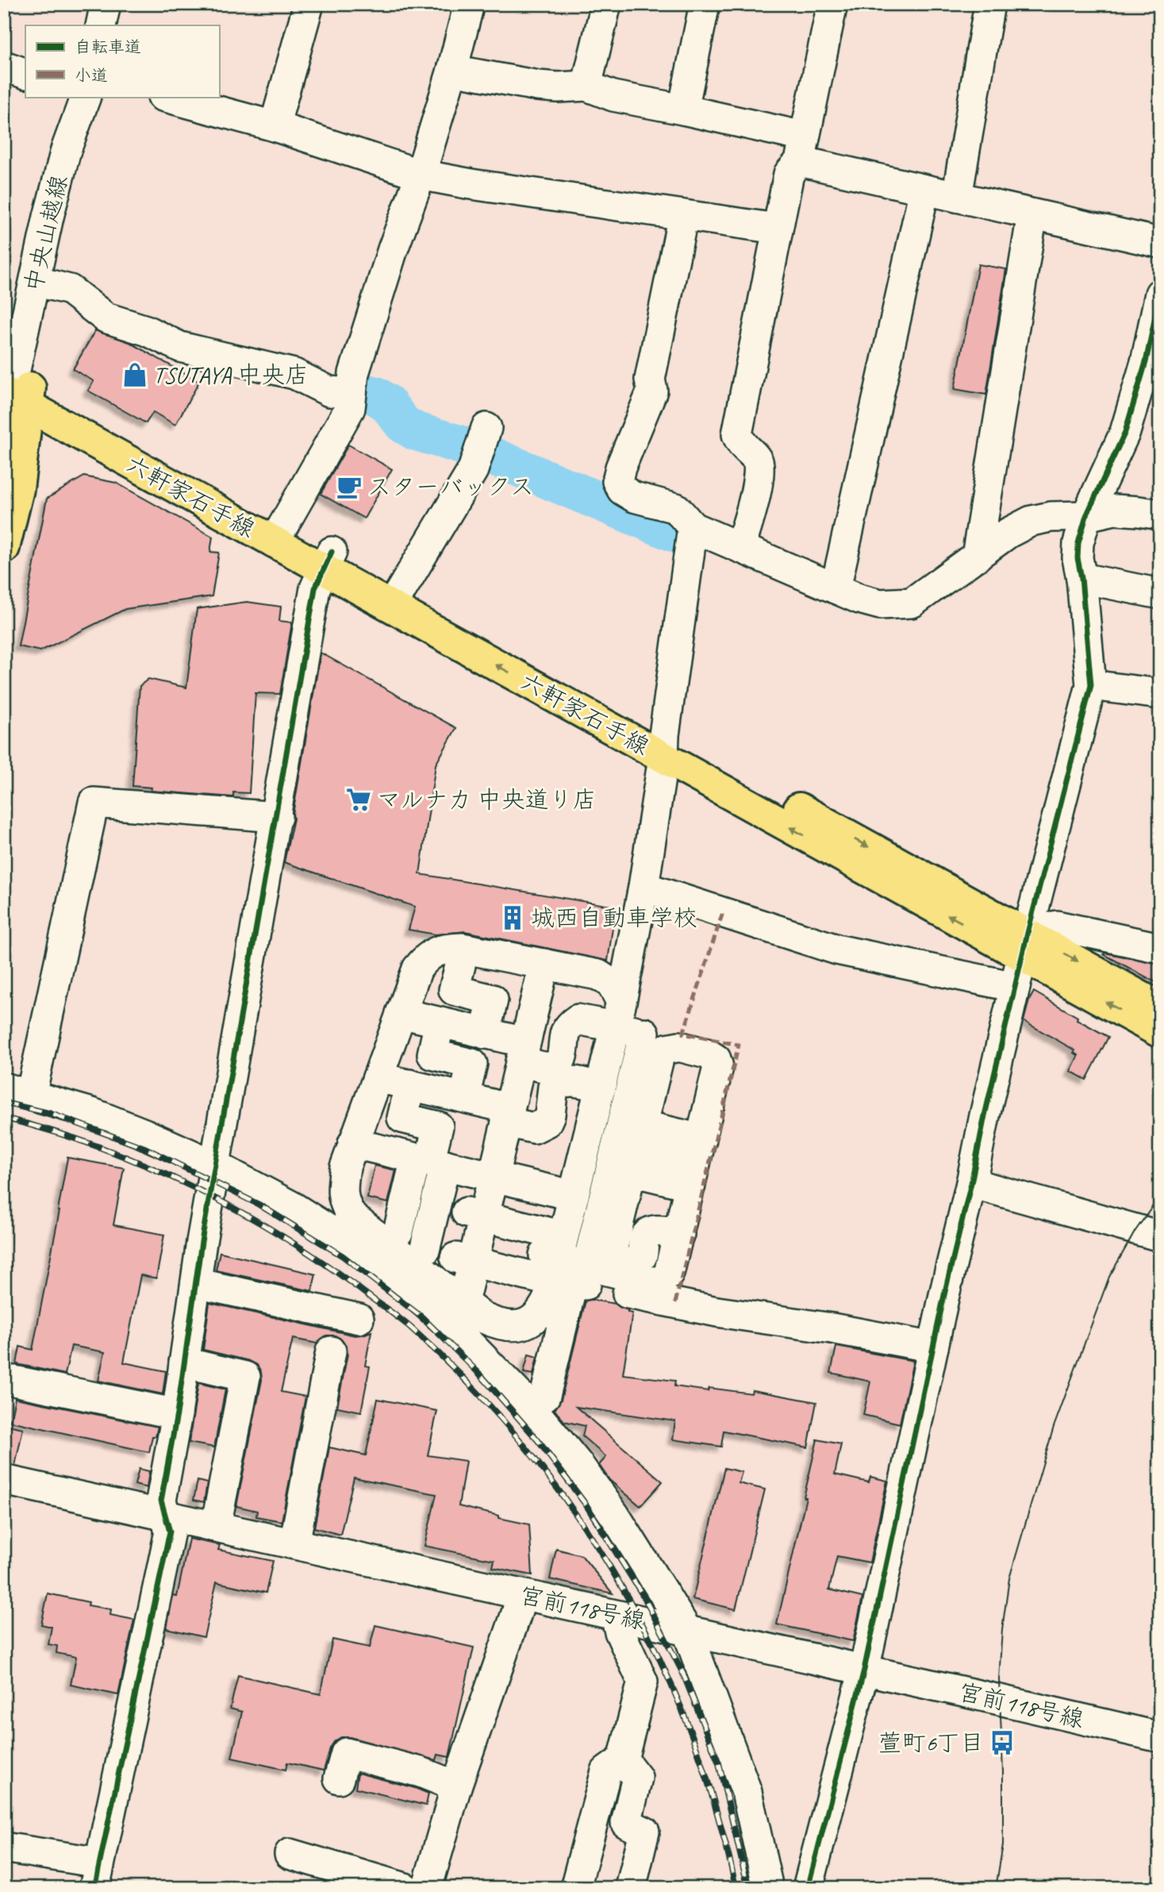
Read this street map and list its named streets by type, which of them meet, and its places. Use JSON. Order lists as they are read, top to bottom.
{
  "streets": {
    "main road": ["六軒家石手線"],
    "street": ["中央山越線", "宮前118号線"]
  },
  "crossings": [
    ["中央山越線", "六軒家石手線"]
  ],
  "places": {
    "shop": ["TSUTAYA 中央店"],
    "cafe": ["スターバックス"],
    "supermarket": ["マルナカ 中央道り店"],
    "building": ["城西自動車学校"],
    "bus stop": ["萱町6丁目"]
  },
  "legend": ["自転車道", "小道"]
}
